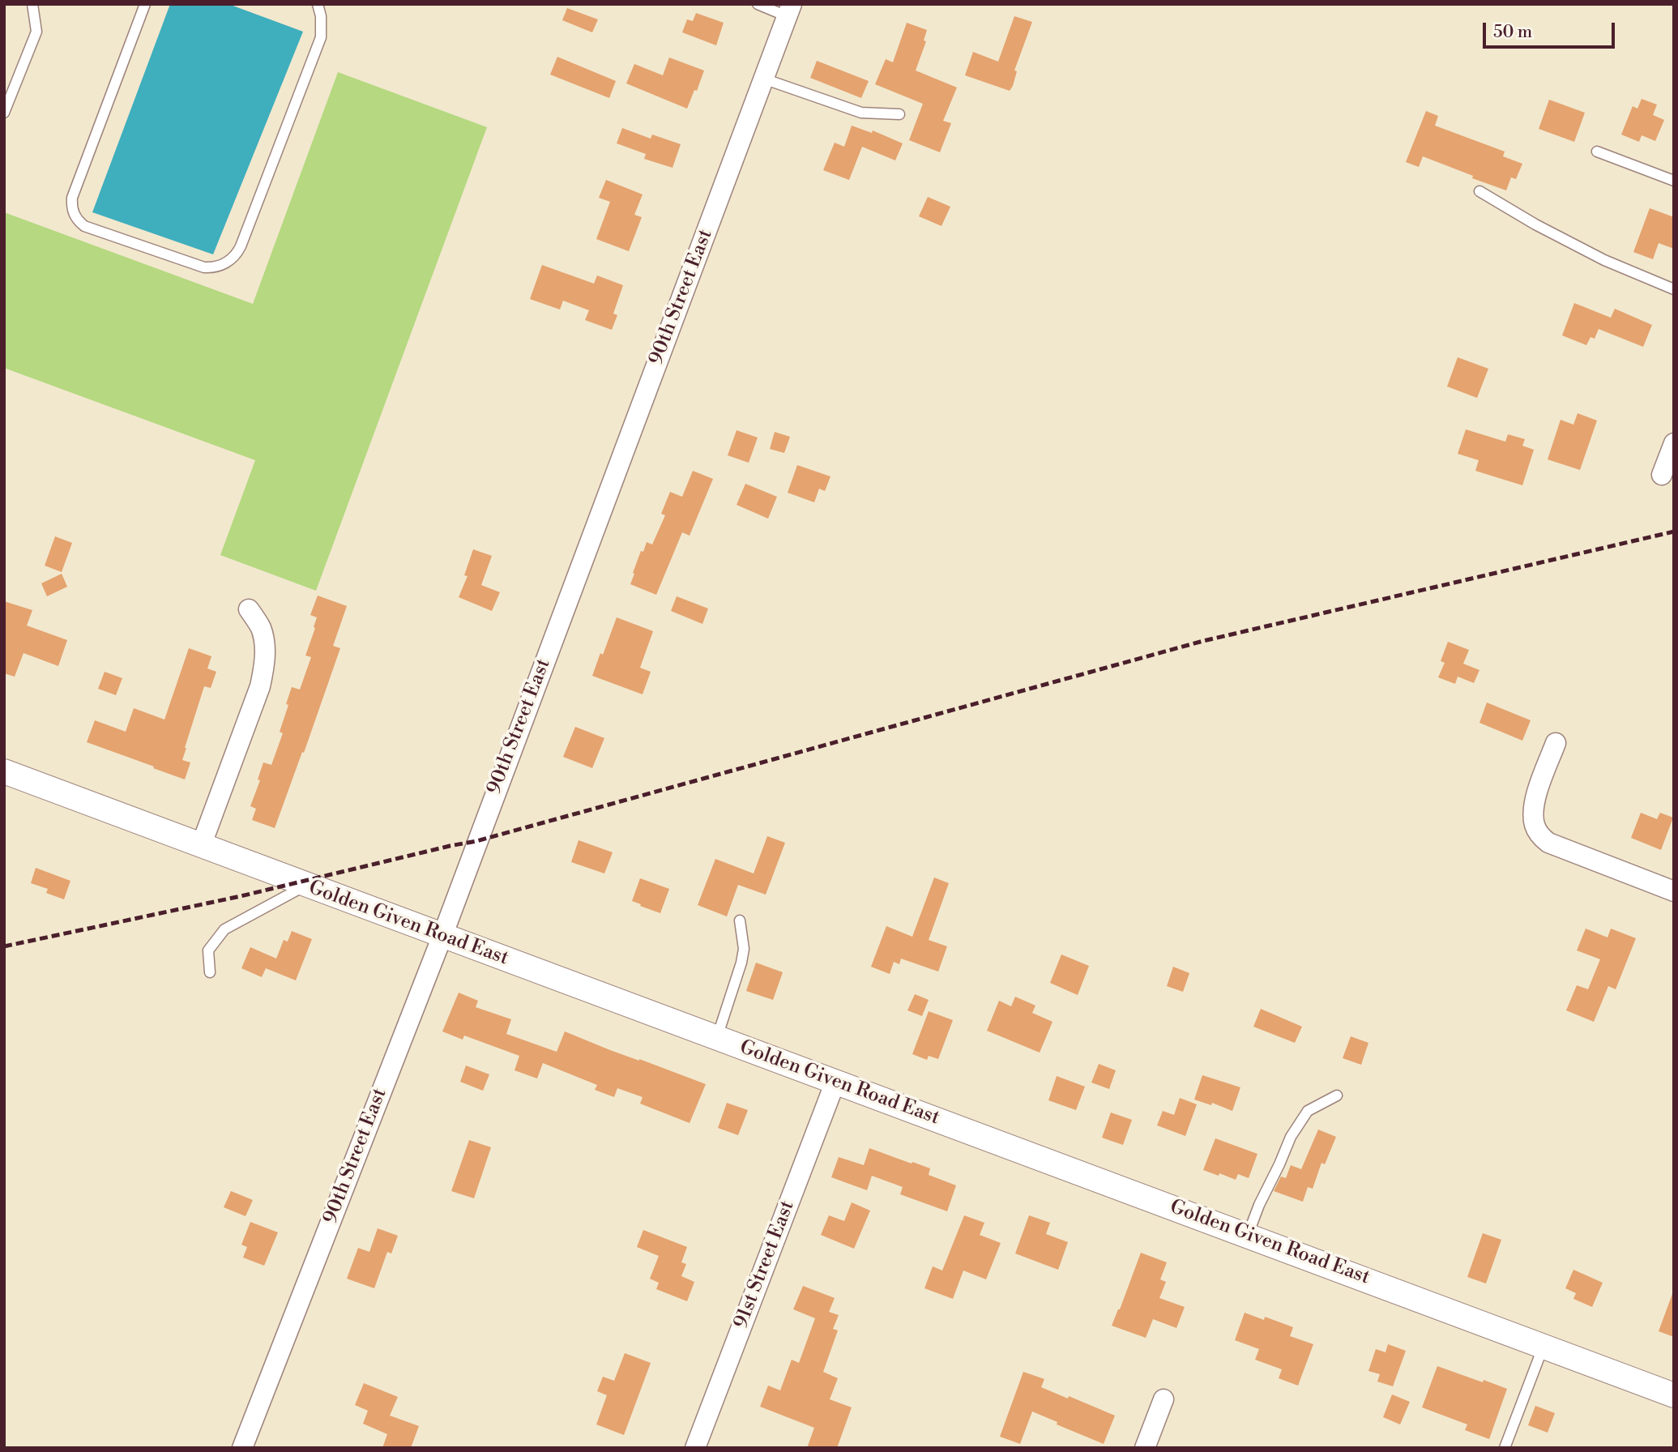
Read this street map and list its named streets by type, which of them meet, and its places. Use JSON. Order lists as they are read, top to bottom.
{
  "streets": {
    "street": ["90th Street East", "Golden Given Road East", "91st Street East"]
  },
  "crossings": [
    ["90th Street East", "Golden Given Road East"],
    ["Golden Given Road East", "91st Street East"]
  ],
  "scale_bar": "50 m"
}
